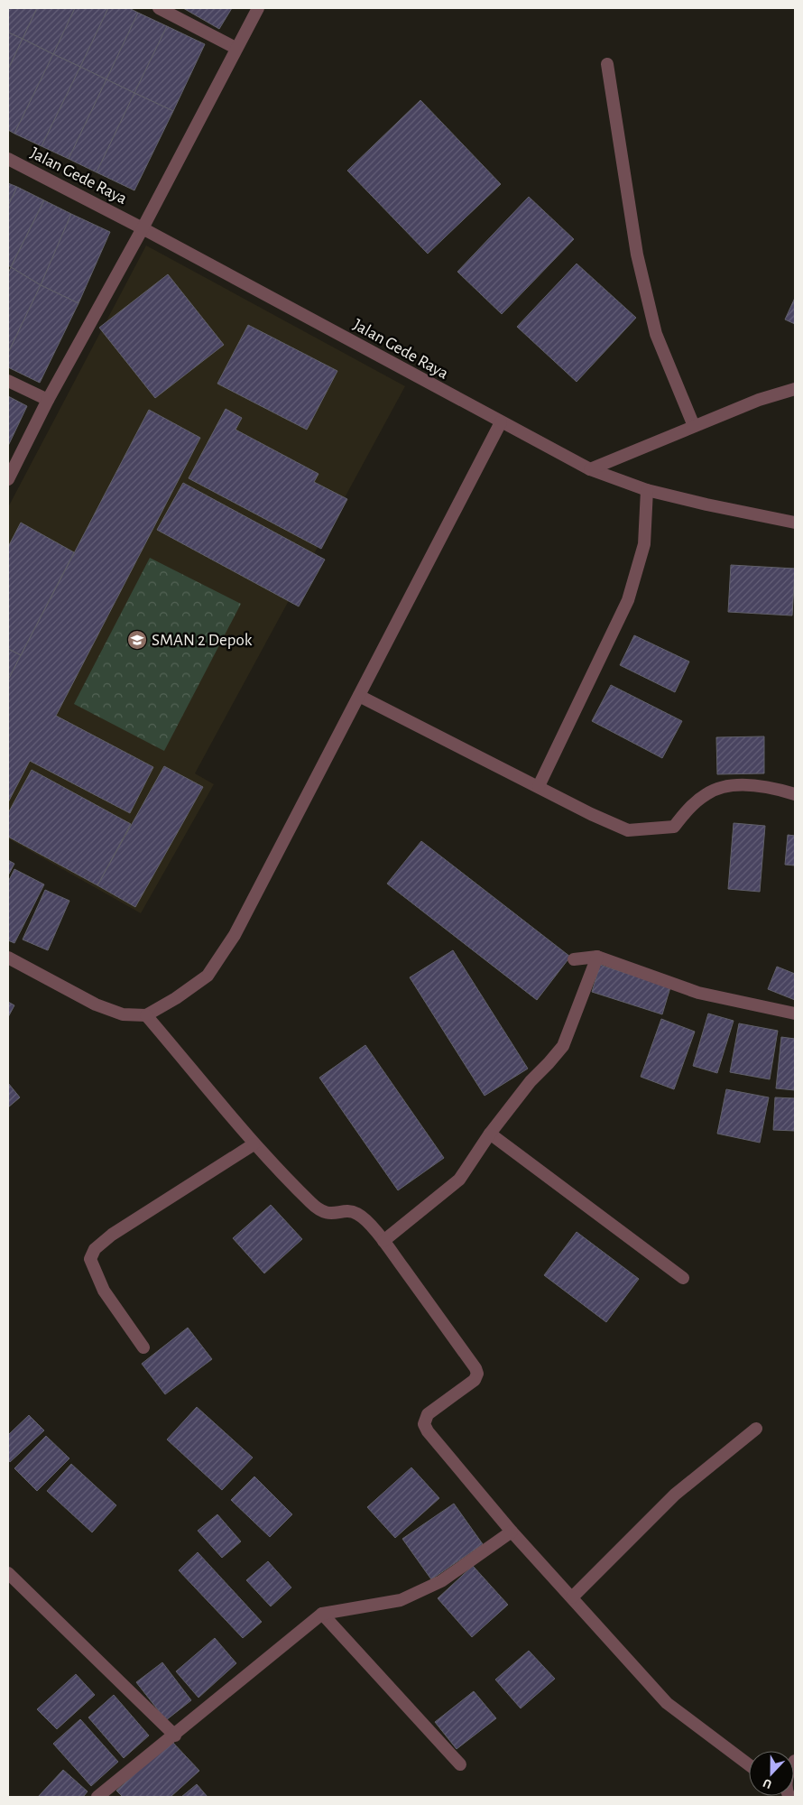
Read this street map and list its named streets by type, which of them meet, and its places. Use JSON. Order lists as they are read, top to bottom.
{
  "streets": {
    "street": ["Jalan Gede Raya"]
  },
  "places": {
    "school or university": ["SMAN 2 Depok"]
  },
  "north": "bottom"
}
